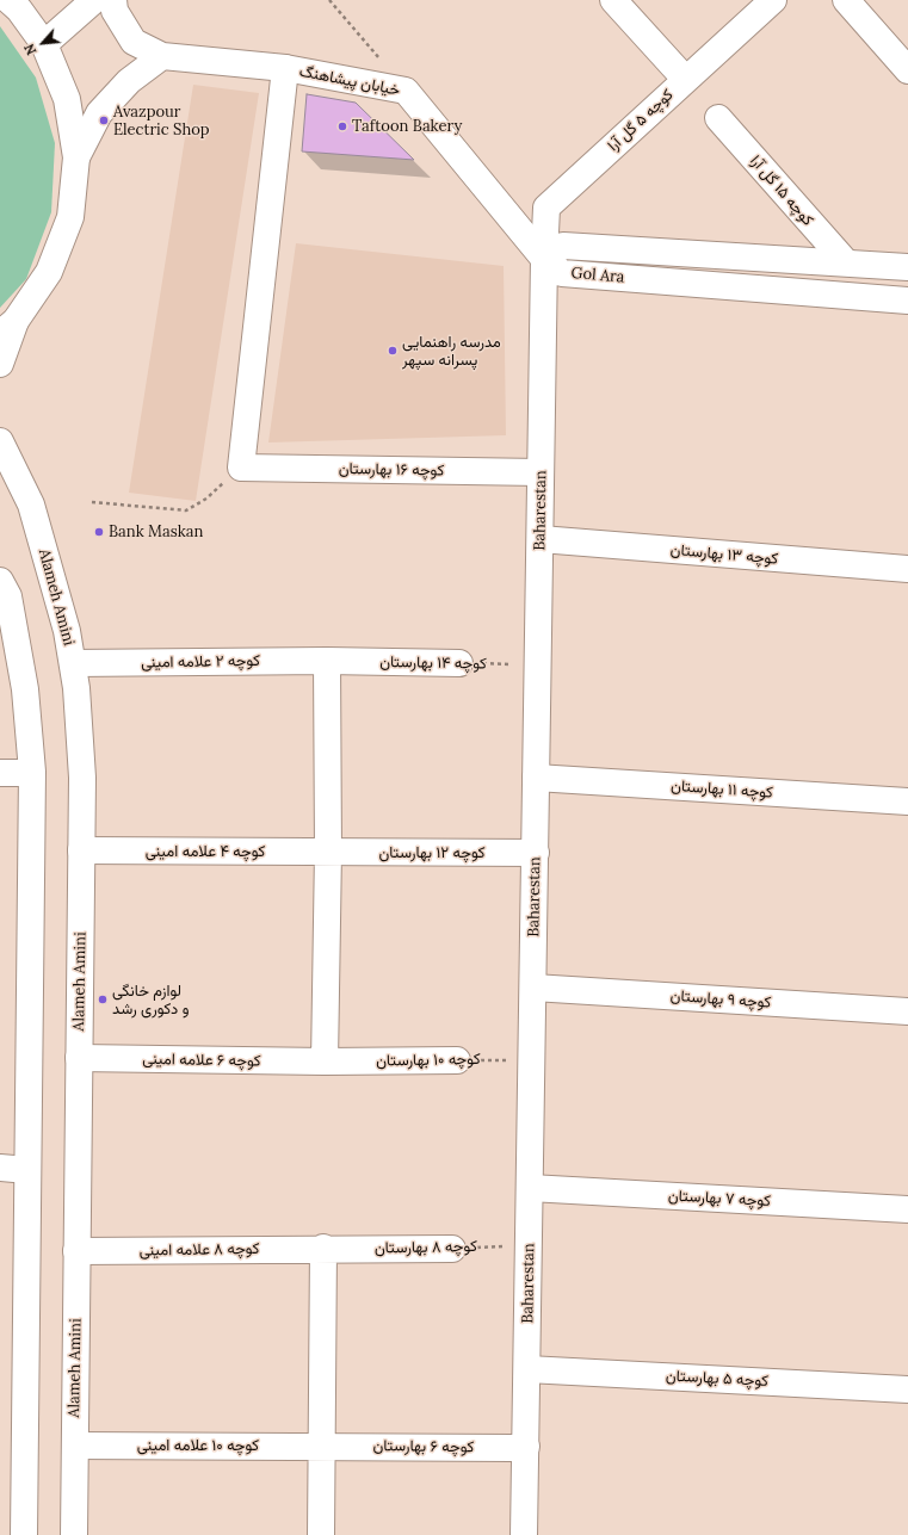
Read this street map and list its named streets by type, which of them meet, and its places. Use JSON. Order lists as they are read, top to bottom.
{
  "streets": {
    "street": [
      "خیابان پیشاهنگ",
      "کوچه ۵ گل آرا",
      "کوچه ۱۵ گل آرا",
      "Gol Ara",
      "کوچه ۱۶ بهارستان",
      "Baharestan",
      "کوچه ۱۳ بهارستان",
      "Alameh Amini",
      "کوچه ۲ علامه امینی",
      "کوچه ۱۴ بهارستان",
      "کوچه ۱۱ بهارستان",
      "کوچه ۴ علامه امینی",
      "کوچه ۱۲ بهارستان",
      "کوچه ۹ بهارستان",
      "کوچه ۶ علامه امینی",
      "کوچه ۱۰ بهارستان",
      "کوچه ۷ بهارستان",
      "کوچه ۸ بهارستان",
      "کوچه ۸ علامه امینی",
      "کوچه ۵ بهارستان",
      "کوچه ۱۰ علامه امینی",
      "کوچه ۶ بهارستان"
    ]
  },
  "crossings": [
    ["خیابان پیشاهنگ", "کوچه ۵ گل آرا"],
    ["خیابان پیشاهنگ", "Gol Ara"],
    ["خیابان پیشاهنگ", "Baharestan"],
    ["کوچه ۵ گل آرا", "Gol Ara"],
    ["کوچه ۵ گل آرا", "Baharestan"],
    ["کوچه ۱۵ گل آرا", "Gol Ara"],
    ["Gol Ara", "Baharestan"],
    ["کوچه ۱۶ بهارستان", "Baharestan"],
    ["Baharestan", "کوچه ۱۳ بهارستان"],
    ["Baharestan", "کوچه ۱۴ بهارستان"],
    ["Baharestan", "کوچه ۱۱ بهارستان"],
    ["Baharestan", "کوچه ۱۲ بهارستان"],
    ["Baharestan", "کوچه ۹ بهارستان"],
    ["Baharestan", "کوچه ۱۰ بهارستان"],
    ["Baharestan", "کوچه ۷ بهارستان"],
    ["Baharestan", "کوچه ۸ بهارستان"],
    ["Baharestan", "کوچه ۵ بهارستان"],
    ["Baharestan", "کوچه ۶ بهارستان"],
    ["Alameh Amini", "کوچه ۲ علامه امینی"],
    ["Alameh Amini", "کوچه ۴ علامه امینی"],
    ["Alameh Amini", "کوچه ۶ علامه امینی"],
    ["Alameh Amini", "کوچه ۸ علامه امینی"],
    ["Alameh Amini", "کوچه ۱۰ علامه امینی"],
    ["کوچه ۲ علامه امینی", "کوچه ۱۴ بهارستان"],
    ["کوچه ۴ علامه امینی", "کوچه ۱۲ بهارستان"],
    ["کوچه ۶ علامه امینی", "کوچه ۱۰ بهارستان"],
    ["کوچه ۸ بهارستان", "کوچه ۸ علامه امینی"],
    ["کوچه ۱۰ علامه امینی", "کوچه ۶ بهارستان"]
  ],
  "places": [
    "Avazpour Electric Shop",
    "Taftoon Bakery",
    "مدرسه راهنمایی پسرانه سپهر",
    "Bank Maskan",
    "لوازم خانگی و دکوری رشد"
  ],
  "north": "bottom left"
}
